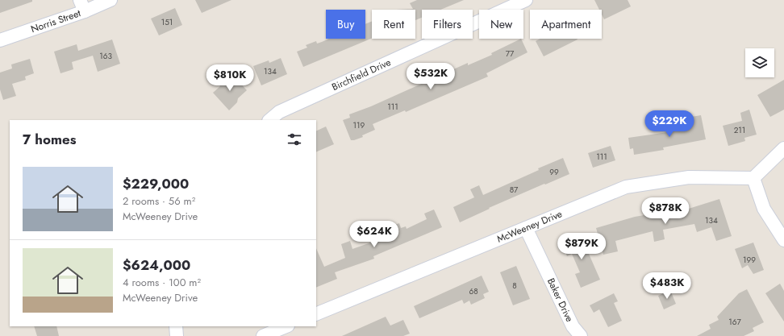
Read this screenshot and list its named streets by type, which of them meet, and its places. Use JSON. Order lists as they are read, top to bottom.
{
  "streets": {
    "street": [
      "Norris Street",
      "Birchfield Drive",
      "McWeeney Drive",
      "Baker Drive"
    ]
  },
  "crossings": [
    ["McWeeney Drive", "Baker Drive"]
  ],
  "house_numbers": [
    "151",
    "77",
    "163",
    "134",
    "111",
    "119",
    "211",
    "111",
    "99",
    "87",
    "134",
    "199",
    "8",
    "68",
    "167"
  ],
  "page": {
    "chip": [
      "Buy",
      "Rent",
      "Filters",
      "New",
      "Apartment"
    ],
    "price": [
      "$532K",
      "$810K",
      "$229K",
      "$878K",
      "$624K",
      "$879K",
      "$483K"
    ],
    "heading": "7 homes",
    "list": [
      {
        "name": "$229,000",
        "note": "2 rooms · 56 m² · McWeeney Drive"
      },
      {
        "name": "$624,000",
        "note": "4 rooms · 100 m² · McWeeney Drive"
      }
    ]
  }
}
